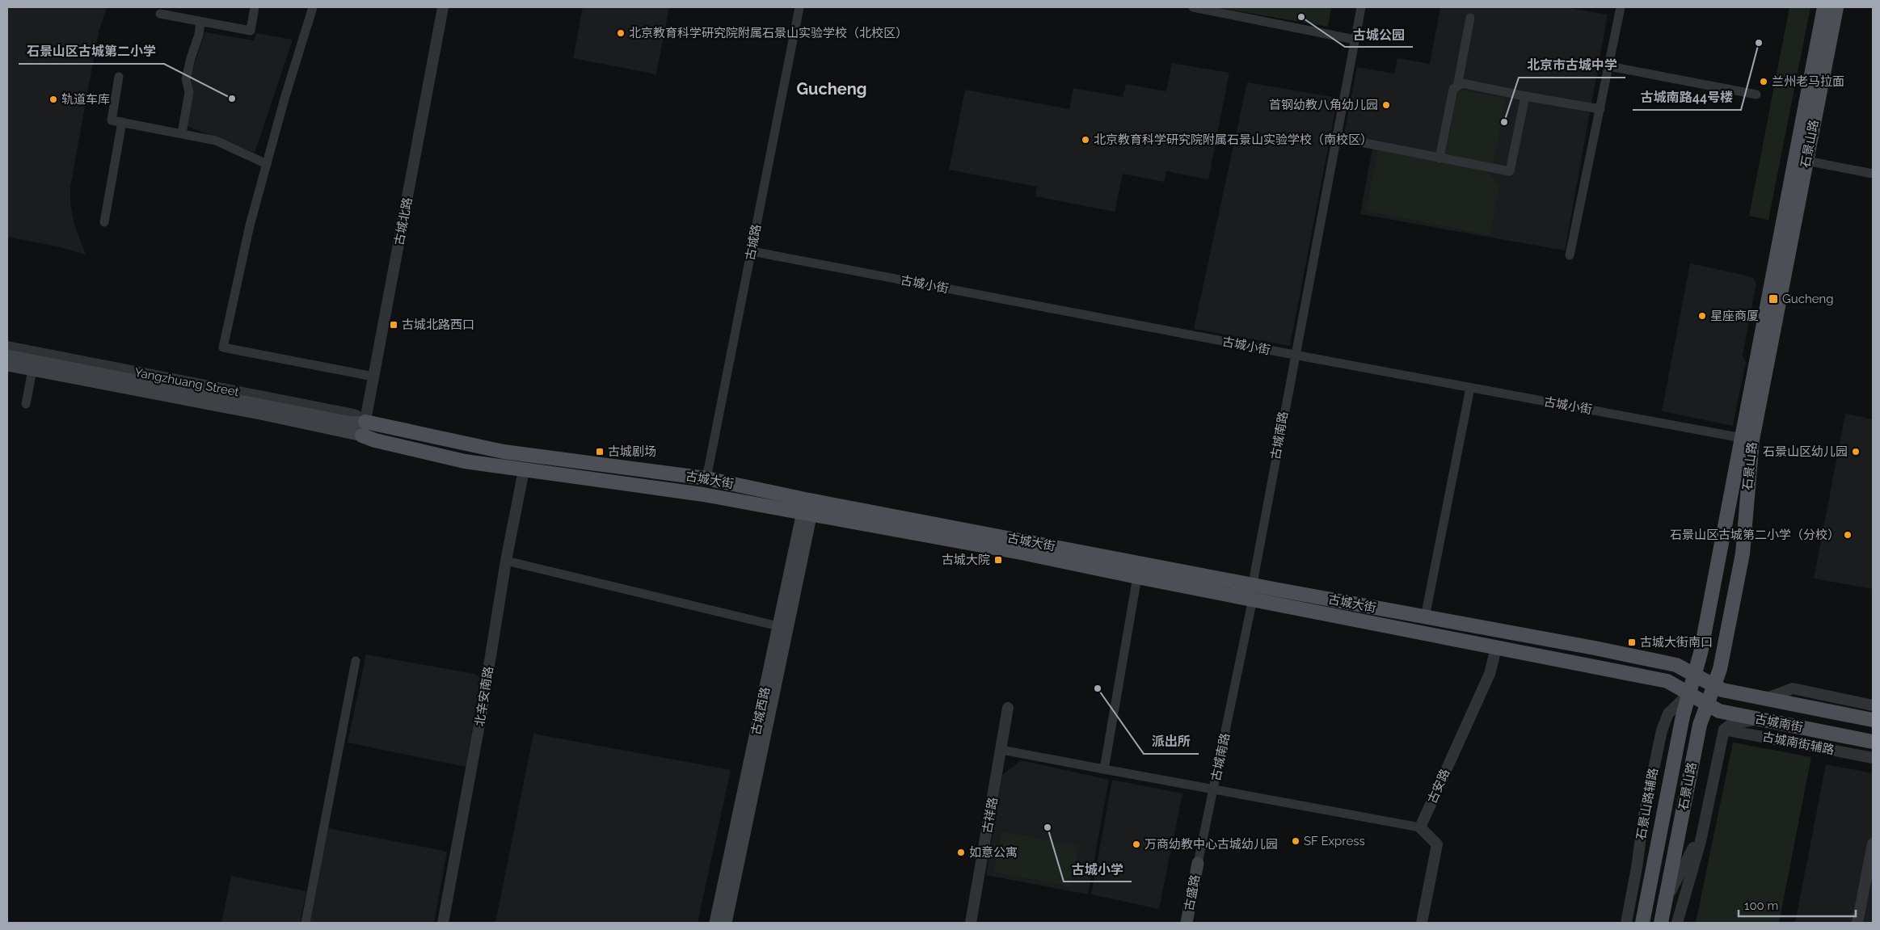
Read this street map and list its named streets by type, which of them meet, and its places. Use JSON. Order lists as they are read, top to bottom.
{
  "streets": {
    "main road": [
      "石景山路",
      "Yangzhuang Street",
      "古城大街",
      "古城西路",
      "古城南街",
      "古盛路"
    ],
    "street": [
      "古城北路",
      "古城路",
      "古城小街",
      "古城南路",
      "北辛安南路",
      "古城南街辅路",
      "古安路",
      "石景山路辅路",
      "古祥路"
    ]
  },
  "crossings": [
    ["石景山路", "古城小街"],
    ["石景山路", "古城大街"],
    ["石景山路", "古城南街"],
    ["石景山路", "石景山路辅路"],
    ["古城北路", "Yangzhuang Street"],
    ["古城北路", "古城大街"],
    ["古城路", "古城小街"],
    ["古城路", "古城大街"],
    ["古城小街", "古城南路"],
    ["Yangzhuang Street", "古城大街"],
    ["古城南路", "古城大街"],
    ["古城南路", "古盛路"],
    ["古城大街", "北辛安南路"],
    ["古城大街", "古城西路"],
    ["古城大街", "古城南街"],
    ["古城大街", "古安路"],
    ["古城大街", "石景山路辅路"],
    ["古城南街", "石景山路辅路"]
  ],
  "districts": ["Gucheng"],
  "places": {
    "other": [
      "古城公园",
      "北京教育科学研究院附属石景山实验学校（北校区）",
      "古城南路44号楼",
      "兰州老马拉面",
      "石景山区古城第二小学",
      "轨道车库",
      "首钢幼教八角幼儿园",
      "北京市古城中学",
      "北京教育科学研究院附属石景山实验学校（南校区）",
      "星座商厦",
      "石景山区幼儿园",
      "石景山区古城第二小学（分校）",
      "派出所",
      "古城小学",
      "SF Express",
      "万商幼教中心古城幼儿园",
      "如意公寓"
    ],
    "transit": [
      "Gucheng",
      "古城北路西口",
      "古城剧场",
      "古城大院",
      "古城大街南口"
    ]
  },
  "scale_bar": "100 m"
}
